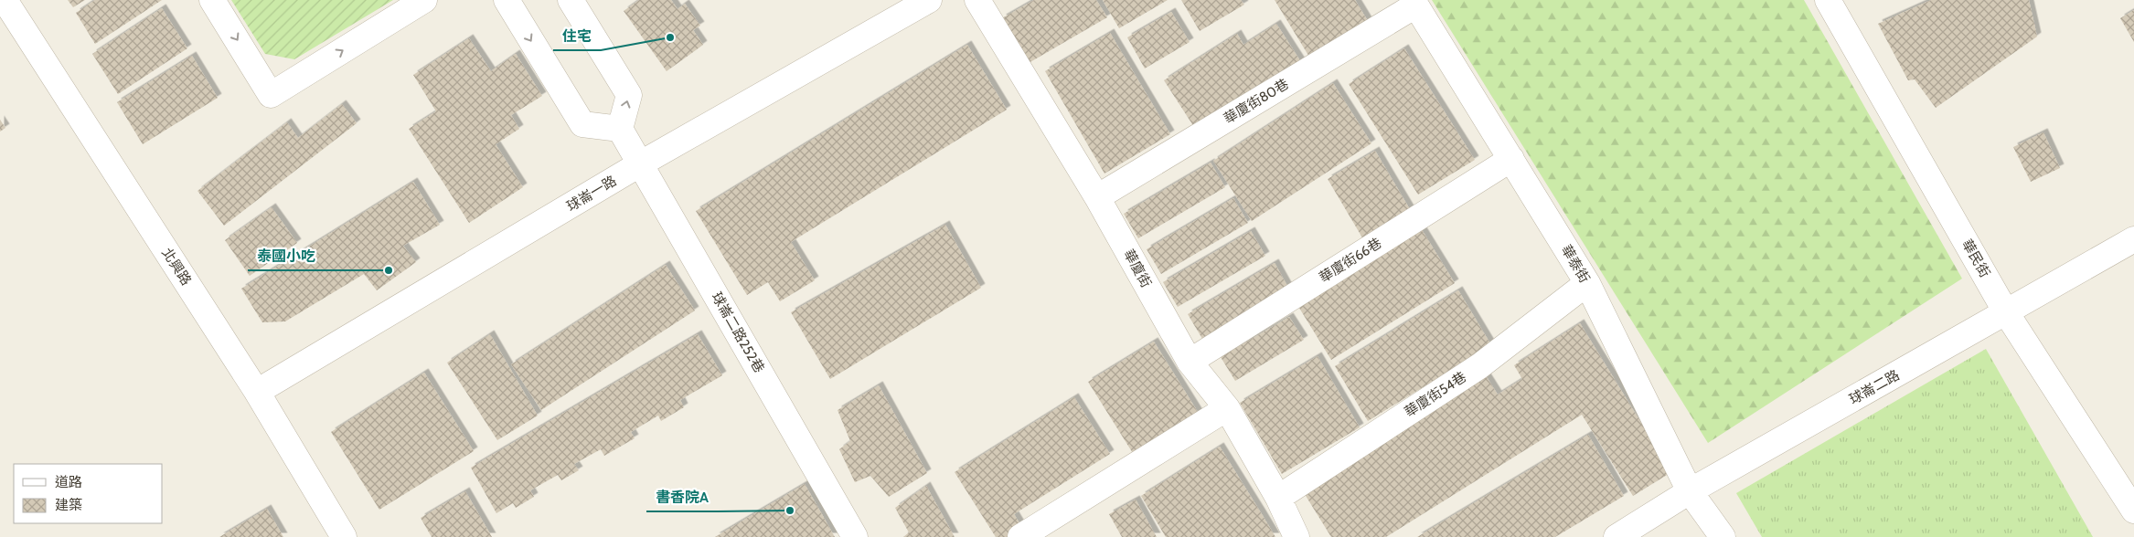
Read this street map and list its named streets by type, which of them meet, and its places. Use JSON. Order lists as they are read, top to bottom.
{
  "streets": {
    "street": [
      "華廈街80巷",
      "球崙一路",
      "華民街",
      "華廈街66巷",
      "華泰街",
      "北興路",
      "華廈街",
      "球崙二路252巷",
      "球崙二路",
      "華廈街54巷"
    ]
  },
  "crossings": [
    ["華廈街80巷", "華泰街"],
    ["華廈街80巷", "華廈街"],
    ["球崙一路", "北興路"],
    ["球崙一路", "球崙二路252巷"],
    ["華民街", "球崙二路"],
    ["華廈街66巷", "華泰街"],
    ["華廈街66巷", "華廈街"],
    ["華泰街", "球崙二路"],
    ["華泰街", "華廈街54巷"],
    ["華廈街", "華廈街54巷"]
  ],
  "places": ["住宅", "泰國小吃", "書香院A"],
  "legend": ["道路", "建築"]
}
